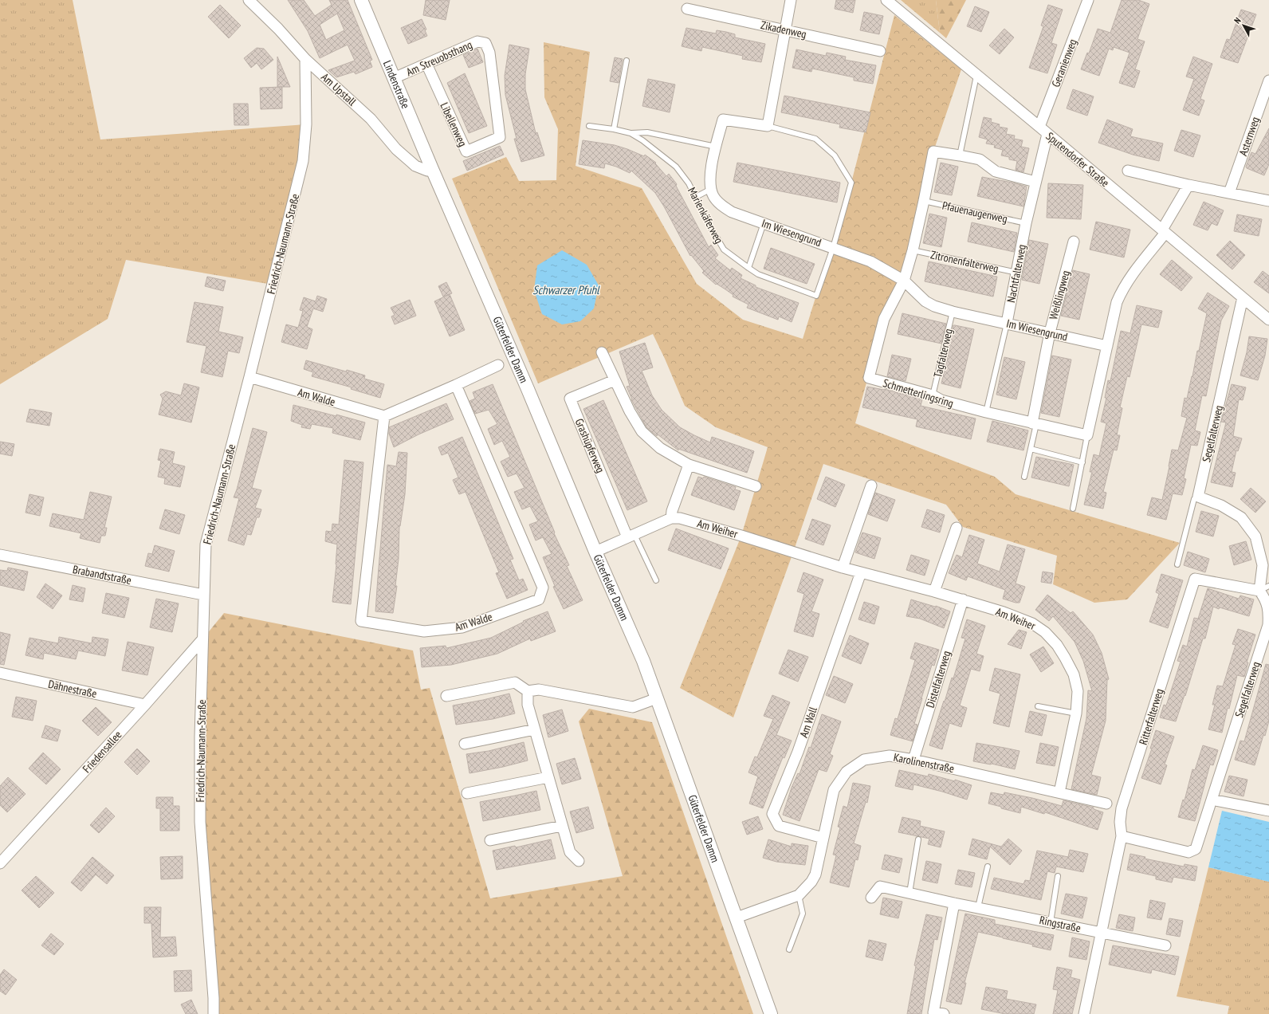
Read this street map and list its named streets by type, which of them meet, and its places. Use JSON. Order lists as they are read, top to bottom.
{
  "streets": {
    "street": [
      "Zikadenweg",
      "Am Streuobsthang",
      "Geranienweg",
      "Lindenstraße",
      "Am Upstall",
      "Libellenweg",
      "Asternweg",
      "Sputendorfer Straße",
      "Im Wiesengrund",
      "Friedrich-Naumann-Straße",
      "Nachtfalterweg",
      "Weißlingweg",
      "Güterfelder Damm",
      "Schmetterlingsring",
      "Am Walde",
      "Segelfalterweg",
      "Grashüpferweg",
      "Am Weiher",
      "Brabandtstraße",
      "Distelfalterweg",
      "Dähnestraße",
      "Ritterfalterweg",
      "Am Wall",
      "Friedensallee",
      "Karolinenstraße",
      "Ringstraße"
    ],
    "lane": [
      "Pfauenaugenweg",
      "Marienkäferweg",
      "Zitronenfalterweg",
      "Tagfalterweg"
    ]
  },
  "crossings": [
    ["Am Streuobsthang", "Lindenstraße"],
    ["Am Streuobsthang", "Libellenweg"],
    ["Geranienweg", "Sputendorfer Straße"],
    ["Geranienweg", "Nachtfalterweg"],
    ["Lindenstraße", "Am Upstall"],
    ["Lindenstraße", "Güterfelder Damm"],
    ["Am Upstall", "Friedrich-Naumann-Straße"],
    ["Am Upstall", "Güterfelder Damm"],
    ["Sputendorfer Straße", "Nachtfalterweg"],
    ["Sputendorfer Straße", "Segelfalterweg"],
    ["Pfauenaugenweg", "Nachtfalterweg"],
    ["Pfauenaugenweg", "Schmetterlingsring"],
    ["Marienkäferweg", "Im Wiesengrund"],
    ["Im Wiesengrund", "Nachtfalterweg"],
    ["Im Wiesengrund", "Weißlingweg"],
    ["Im Wiesengrund", "Tagfalterweg"],
    ["Im Wiesengrund", "Schmetterlingsring"],
    ["Friedrich-Naumann-Straße", "Am Walde"],
    ["Friedrich-Naumann-Straße", "Brabandtstraße"],
    ["Friedrich-Naumann-Straße", "Friedensallee"],
    ["Zitronenfalterweg", "Nachtfalterweg"],
    ["Zitronenfalterweg", "Schmetterlingsring"],
    ["Nachtfalterweg", "Schmetterlingsring"],
    ["Weißlingweg", "Schmetterlingsring"],
    ["Güterfelder Damm", "Karolinenstraße"],
    ["Tagfalterweg", "Schmetterlingsring"],
    ["Segelfalterweg", "Ritterfalterweg"],
    ["Am Weiher", "Distelfalterweg"],
    ["Am Weiher", "Am Wall"],
    ["Am Weiher", "Karolinenstraße"],
    ["Distelfalterweg", "Karolinenstraße"],
    ["Dähnestraße", "Friedensallee"],
    ["Ritterfalterweg", "Ringstraße"],
    ["Am Wall", "Karolinenstraße"]
  ],
  "water": ["Schwarzer Pfuhl"],
  "north": "top left"
}
